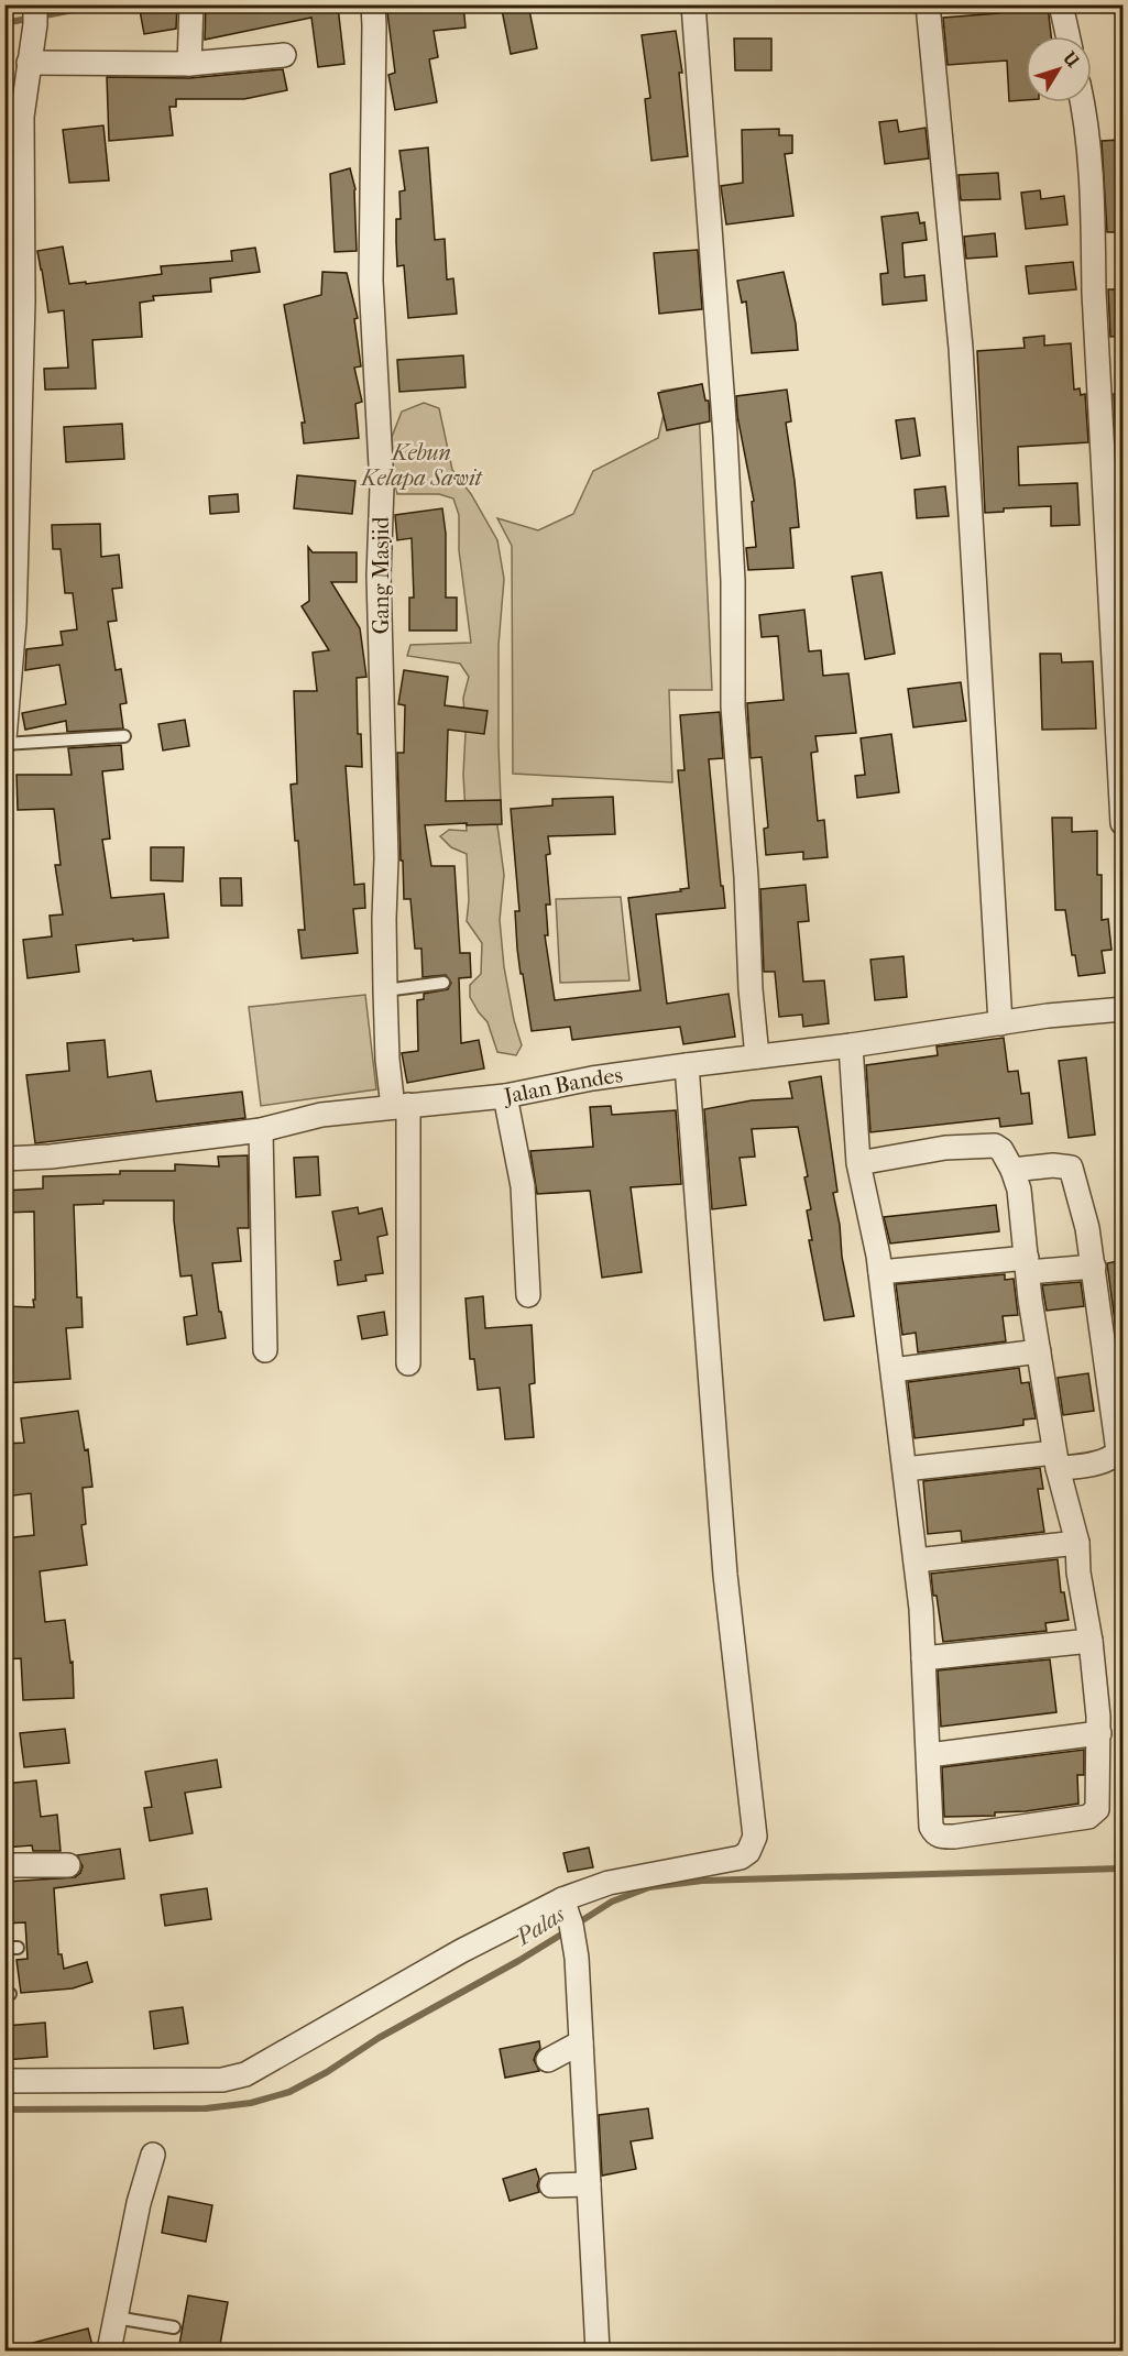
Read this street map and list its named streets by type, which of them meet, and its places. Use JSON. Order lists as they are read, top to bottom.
{
  "streets": {
    "street": ["Gang Masjid", "Jalan Bandes"]
  },
  "crossings": [
    ["Gang Masjid", "Jalan Bandes"]
  ],
  "water": ["Palas"],
  "parks": ["Kebun Kelapa Sawit"],
  "north": "top right"
}
